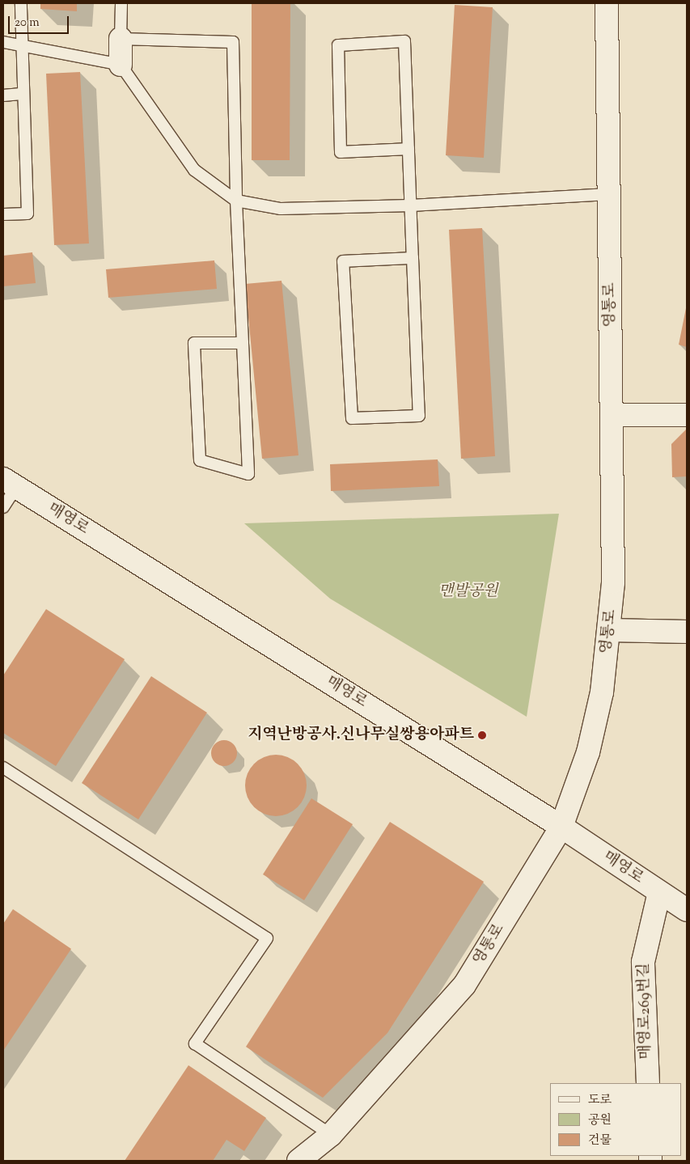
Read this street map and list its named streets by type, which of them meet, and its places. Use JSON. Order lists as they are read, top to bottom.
{
  "streets": {
    "street": ["영통로", "매영로", "매영로269번길"]
  },
  "crossings": [
    ["영통로", "매영로"],
    ["매영로", "매영로269번길"]
  ],
  "parks": ["맨발공원"],
  "places": ["지역난방공사.신나무실쌍용아파트"],
  "legend": ["도로", "공원", "건물"],
  "scale_bar": "20 m"
}
